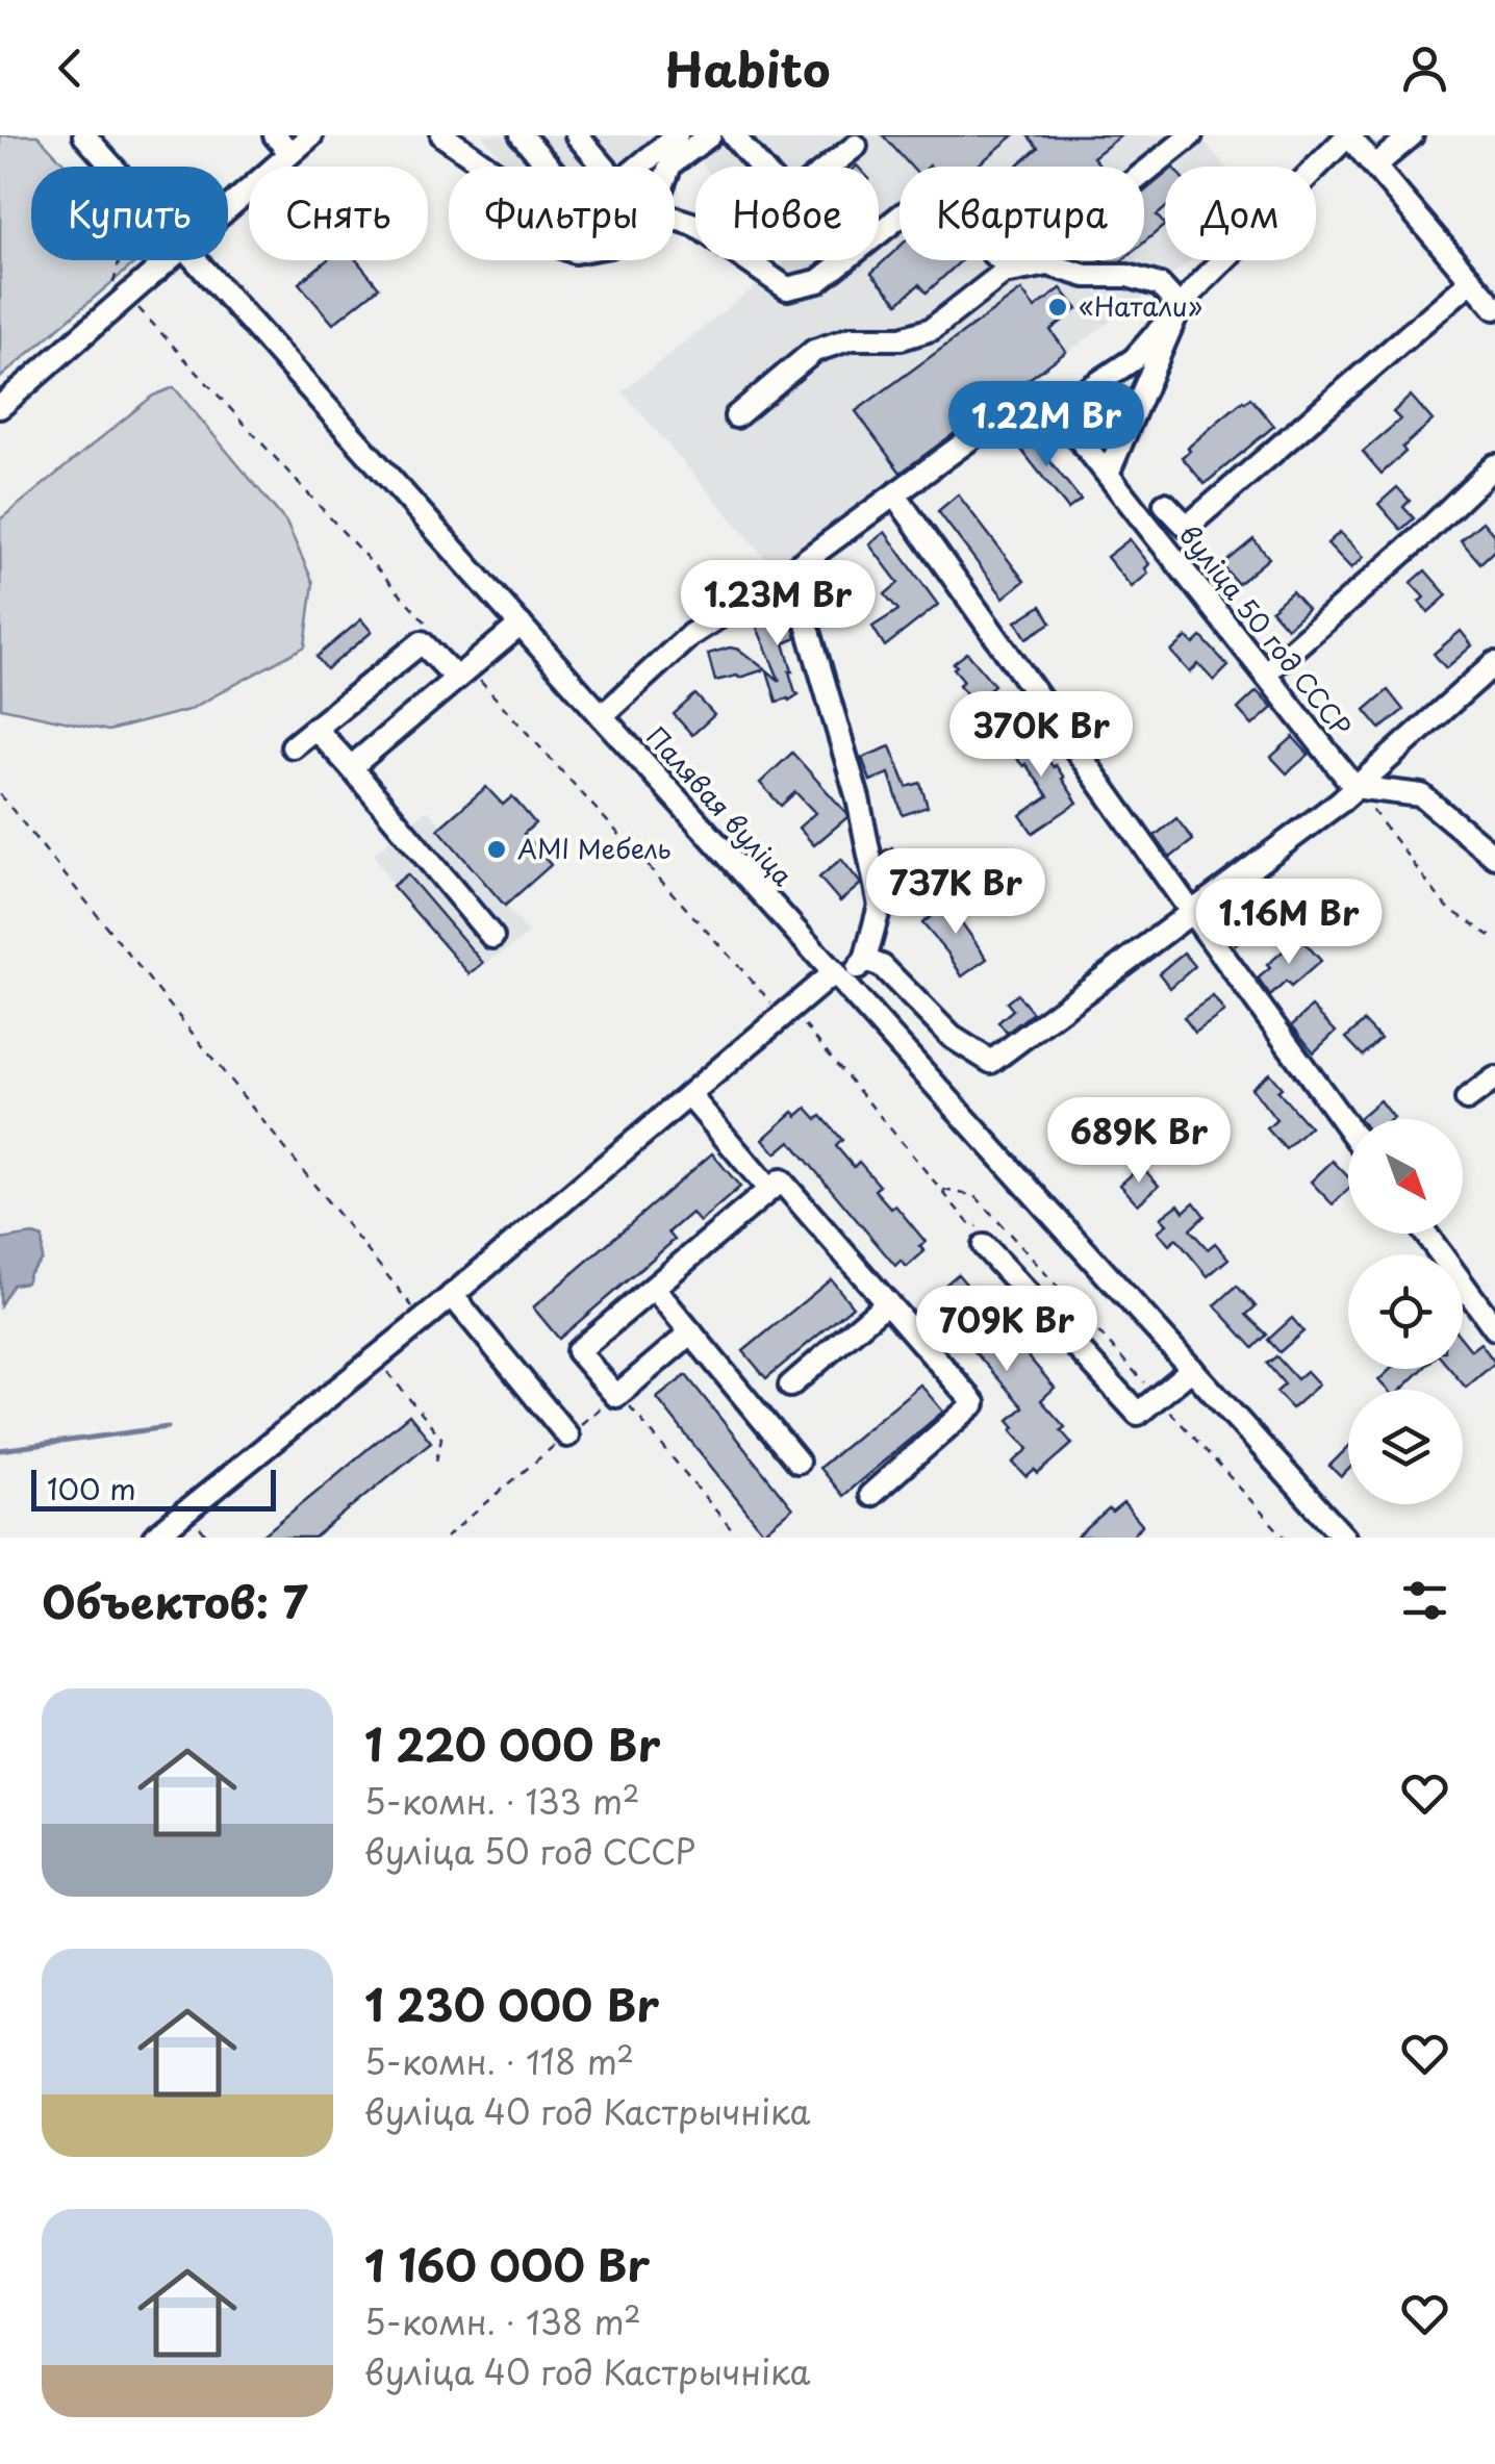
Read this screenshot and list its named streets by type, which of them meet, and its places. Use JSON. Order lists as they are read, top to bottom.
{
  "streets": {
    "street": ["вуліца 50 год СССР", "Палявая вуліца"]
  },
  "places": ["«Натали»", "AMI Мебель"],
  "scale_bar": "100 m",
  "north": "bottom right",
  "page": {
    "header": "Habito",
    "chip": [
      "Купить",
      "Снять",
      "Фильтры",
      "Новое",
      "Квартира",
      "Дом"
    ],
    "price": [
      "1.22M Br",
      "1.23M Br",
      "370K Br",
      "737K Br",
      "1.16M Br",
      "689K Br",
      "709K Br"
    ],
    "scale": "100 m",
    "heading": "Объектов: 7",
    "list": [
      {
        "name": "1 220 000 Br",
        "note": "5-комн. · 133 m² · вуліца 50 год СССР"
      },
      {
        "name": "1 230 000 Br",
        "note": "5-комн. · 118 m² · вуліца 40 год Кастрычніка"
      },
      {
        "name": "1 160 000 Br",
        "note": "5-комн. · 138 m² · вуліца 40 год Кастрычніка"
      }
    ]
  }
}
